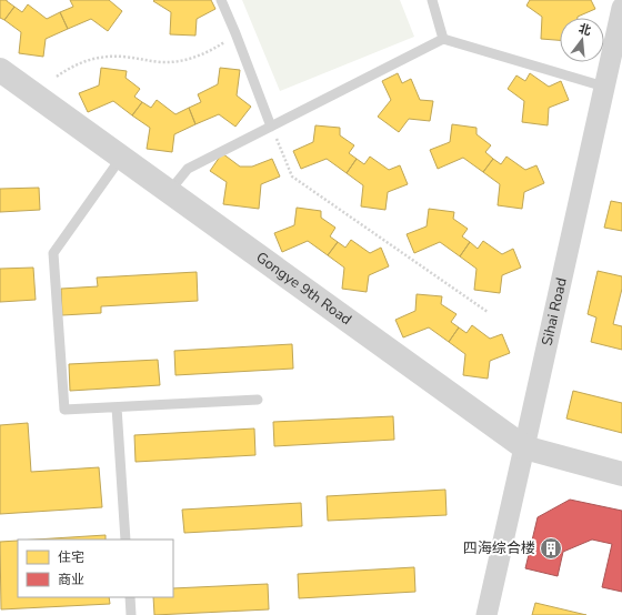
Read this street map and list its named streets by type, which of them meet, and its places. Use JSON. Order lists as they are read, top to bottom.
{
  "streets": {
    "street": ["Gongye 9th Road", "Sihai Road"]
  },
  "crossings": [
    ["Gongye 9th Road", "Sihai Road"]
  ],
  "places": {
    "building": ["四海综合楼"]
  },
  "legend": ["住宅", "商业"],
  "north": "top"
}
